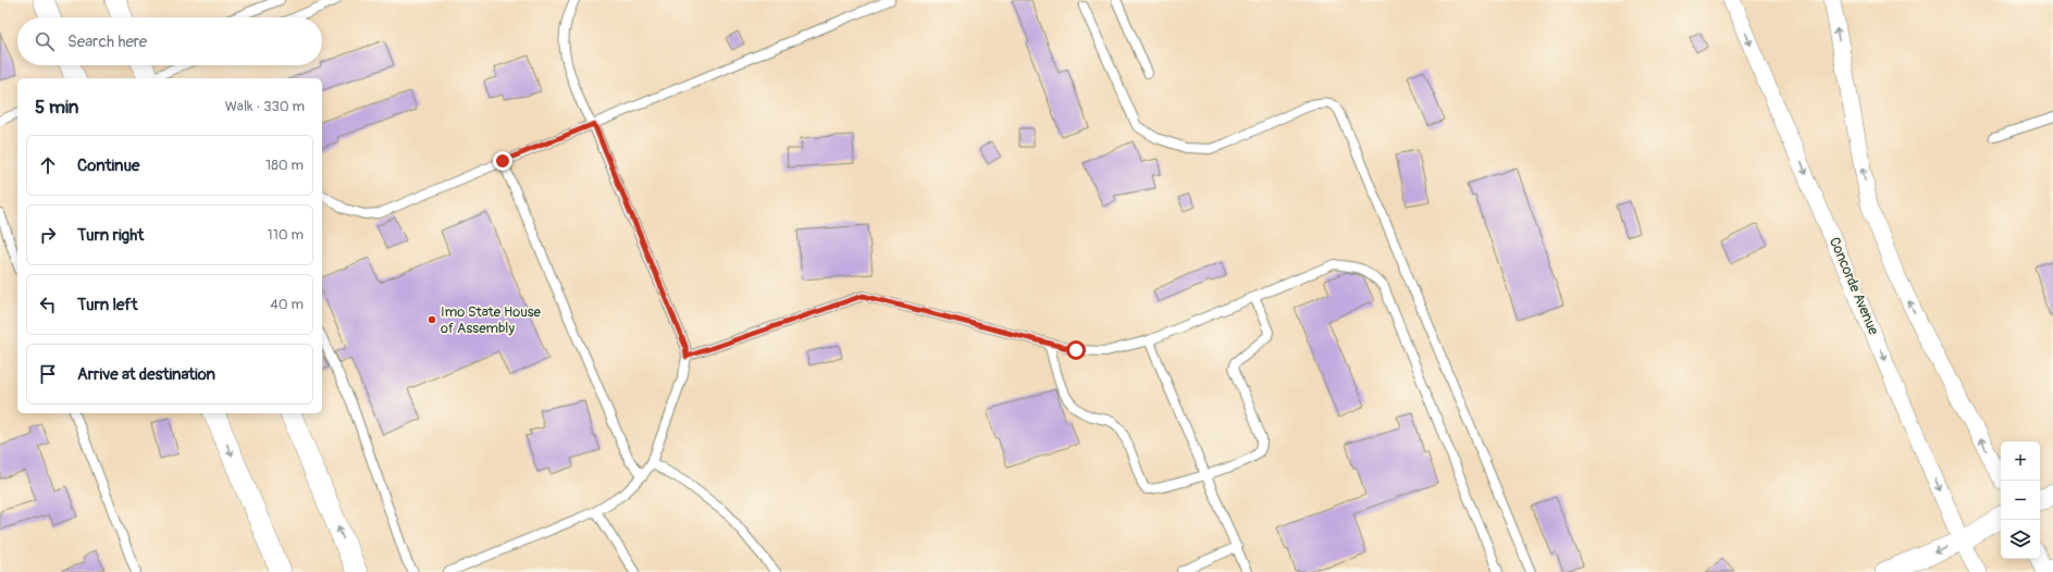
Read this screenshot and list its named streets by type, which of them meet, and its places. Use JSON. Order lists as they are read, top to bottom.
{
  "streets": {
    "street": ["Concorde Avenue"]
  },
  "places": ["Imo State House of Assembly"],
  "page": {
    "search": "Search here",
    "heading": ["5 min", "Walk · 330 m"],
    "list": [
      ["Continue", "180 m"],
      ["Turn right", "110 m"],
      ["Turn left", "40 m"],
      "Arrive at destination"
    ],
    "map_buttons": ["+", "−"]
  }
}
